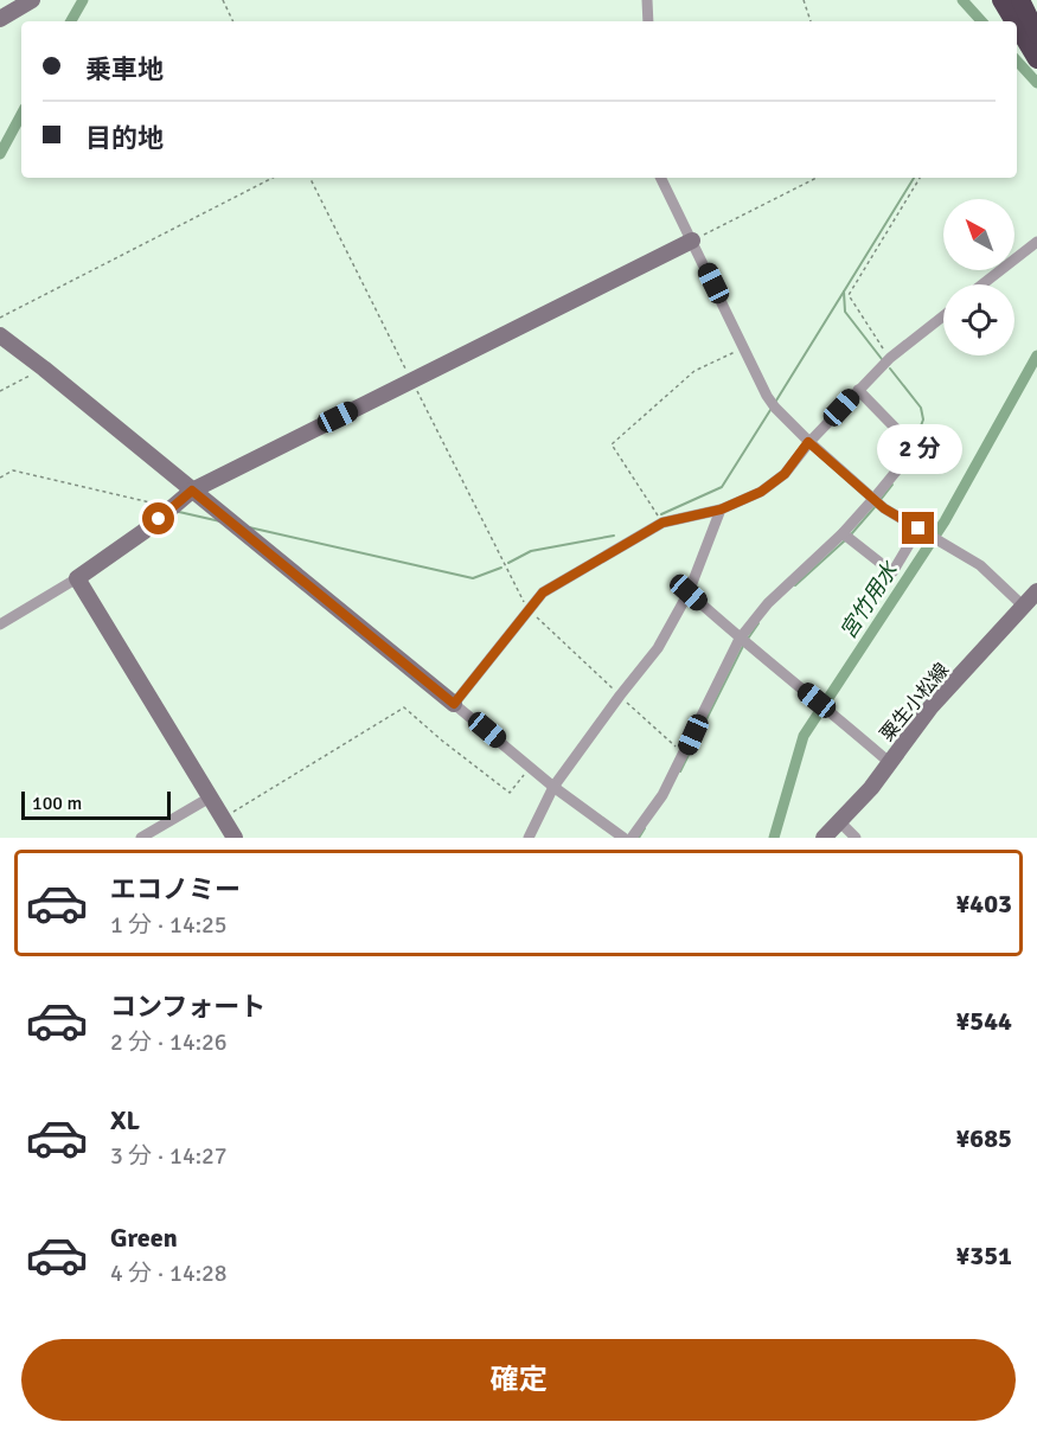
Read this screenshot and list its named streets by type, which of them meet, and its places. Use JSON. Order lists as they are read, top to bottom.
{
  "streets": {
    "street": ["粟生小松線"]
  },
  "water": ["宮竹用水"],
  "scale_bar": "100 m",
  "north": "top left",
  "page": {
    "banner": ["乗車地", "目的地"],
    "bubble": "2 分",
    "scale": "100 m",
    "list": [
      {
        "name": "エコノミー",
        "note": "1 分 · 14:25",
        "value": "¥403"
      },
      {
        "name": "コンフォート",
        "note": "2 分 · 14:26",
        "value": "¥544"
      },
      {
        "name": "XL",
        "note": "3 分 · 14:27",
        "value": "¥685"
      },
      {
        "name": "Green",
        "note": "4 分 · 14:28",
        "value": "¥351"
      }
    ],
    "buttons": "確定"
  }
}
